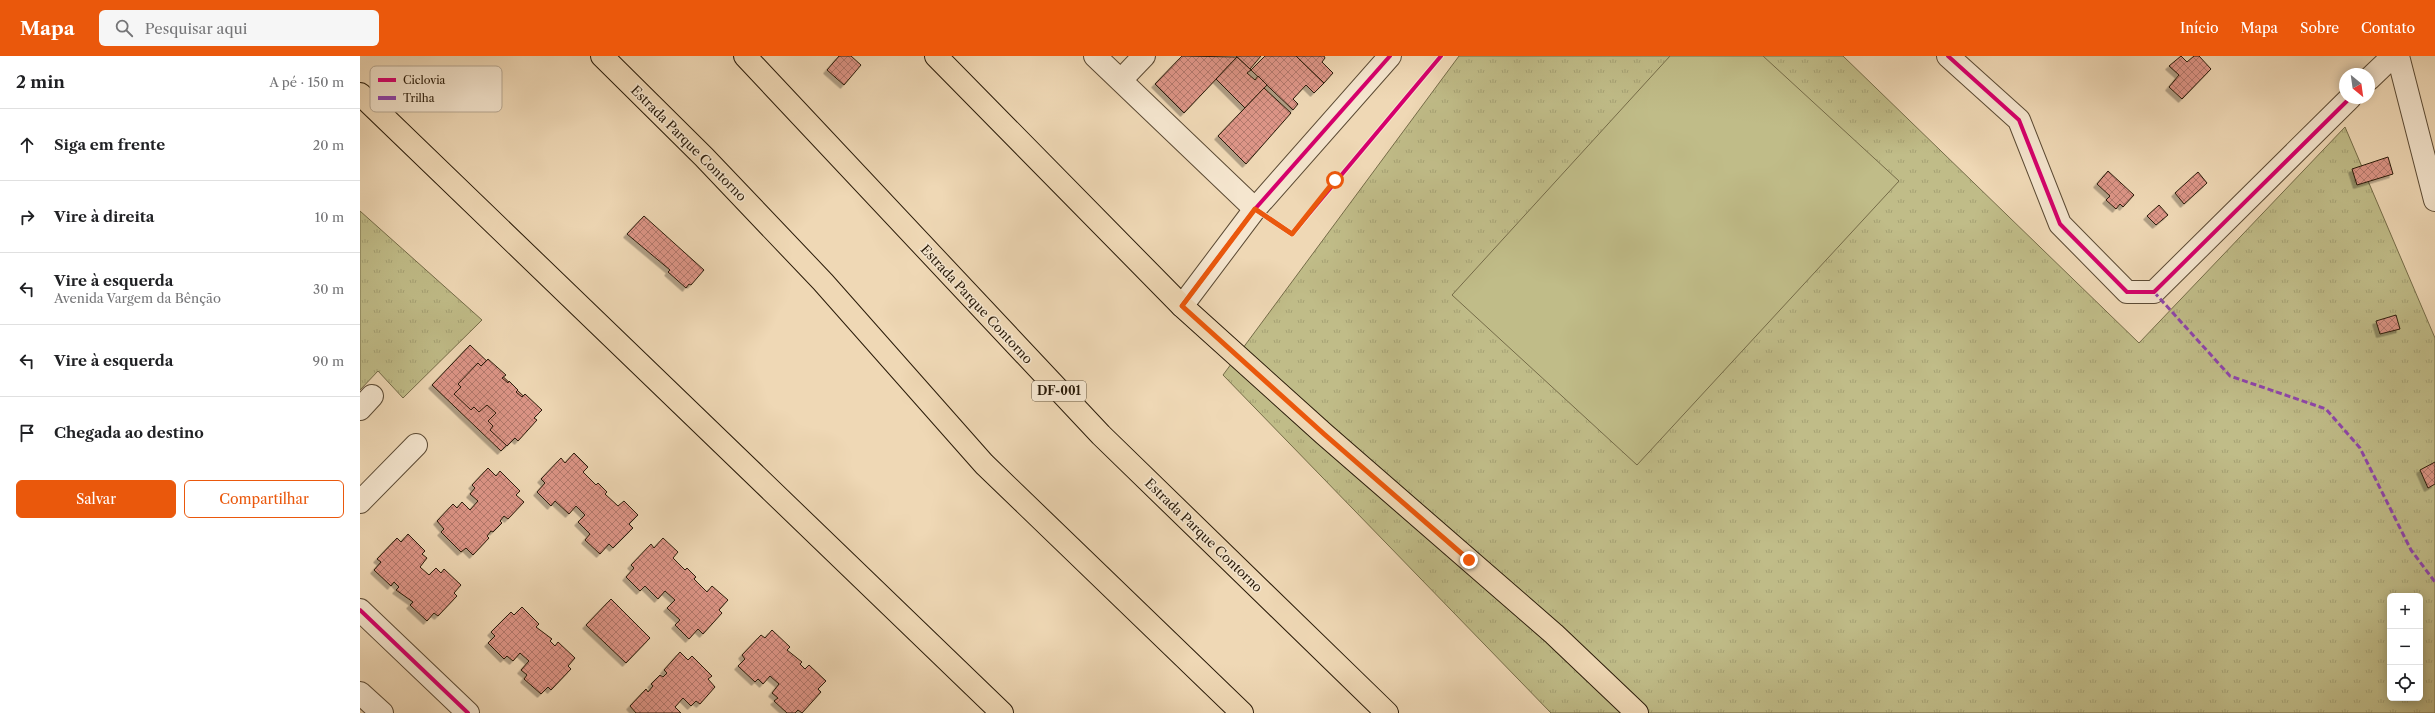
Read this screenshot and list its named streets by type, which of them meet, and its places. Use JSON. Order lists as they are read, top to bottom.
{
  "streets": {
    "main road": ["Estrada Parque Contorno", "DF-001"]
  },
  "legend": ["Ciclovia", "Trilha"],
  "north": "bottom right",
  "page": {
    "header": "Mapa",
    "search": "Pesquisar aqui",
    "nav": [
      "Início",
      "Mapa",
      "Sobre",
      "Contato"
    ],
    "heading": ["2 min", "A pé · 150 m"],
    "list": [
      ["Siga em frente", "20 m"],
      ["Vire à direita", "10 m"],
      ["Vire à esquerda", "Avenida Vargem da Bênção", "30 m"],
      ["Vire à esquerda", "90 m"],
      "Chegada ao destino"
    ],
    "buttons": ["Salvar", "Compartilhar"],
    "map_buttons": ["+", "−"]
  }
}
